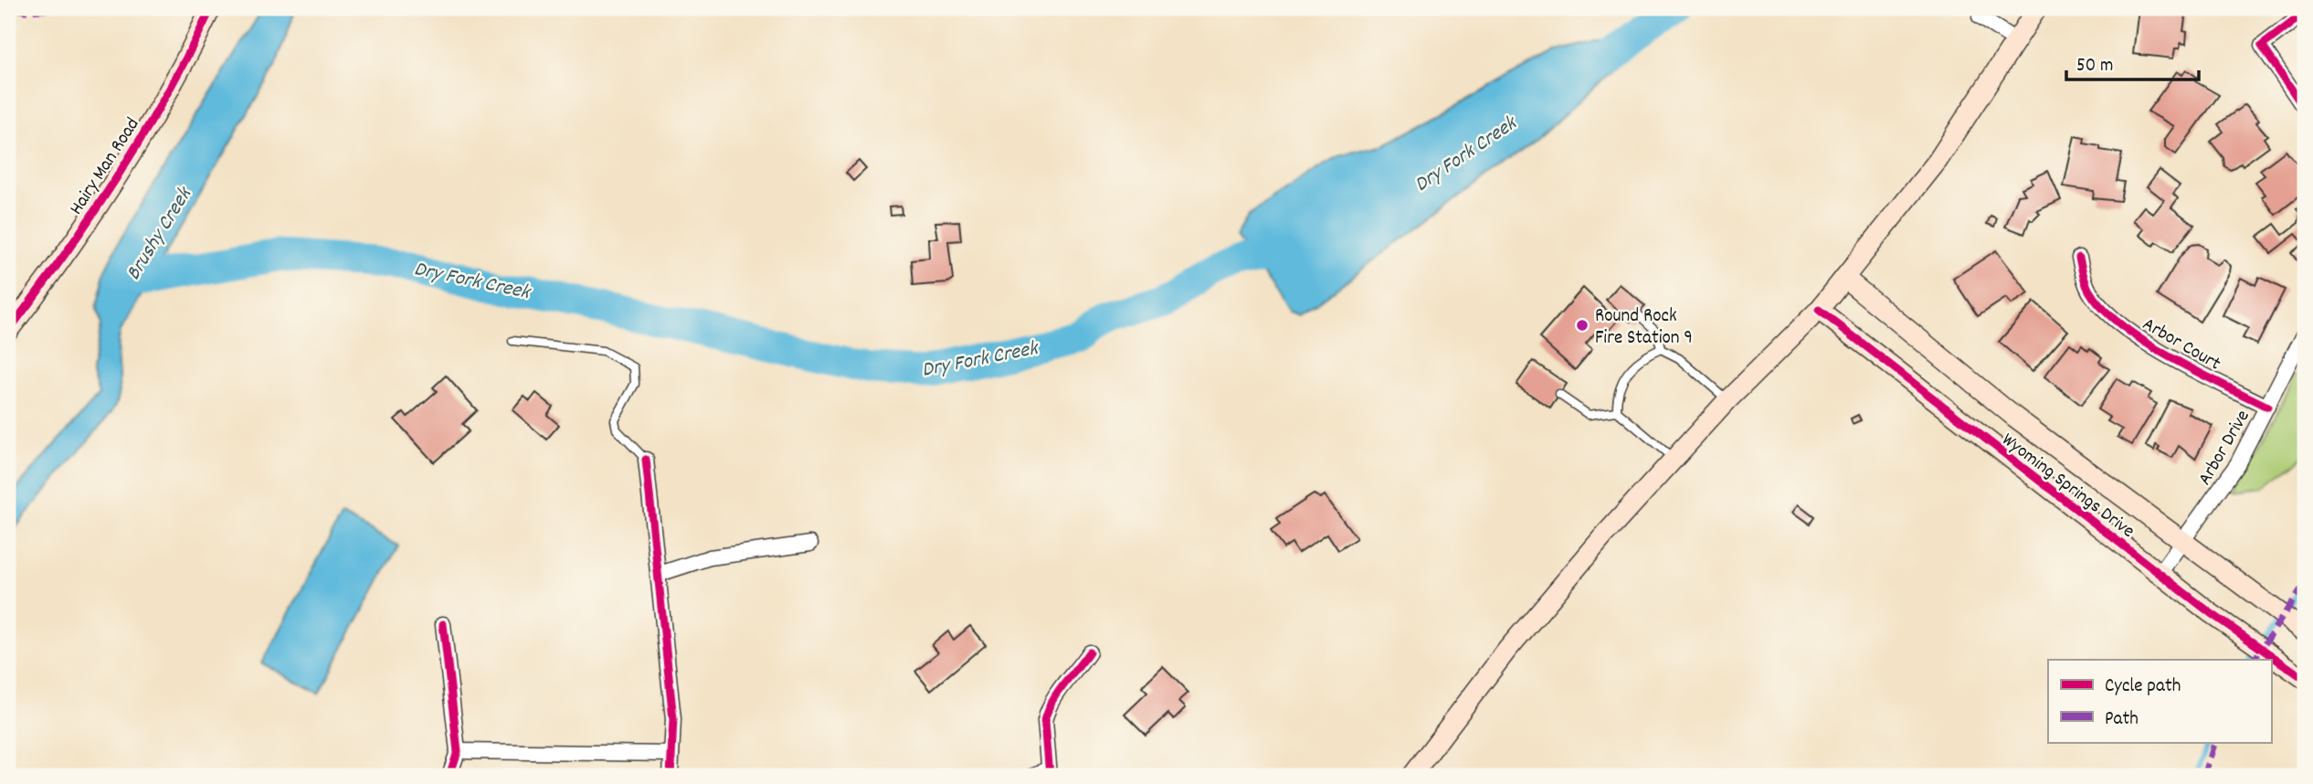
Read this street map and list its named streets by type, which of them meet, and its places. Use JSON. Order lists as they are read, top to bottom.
{
  "streets": {
    "street": [
      "Hairy Man Road",
      "Arbor Court",
      "Arbor Drive",
      "Wyoming Springs Drive"
    ]
  },
  "crossings": [
    ["Arbor Court", "Arbor Drive"],
    ["Arbor Drive", "Wyoming Springs Drive"]
  ],
  "water": ["Dry Fork Creek", "Brushy Creek"],
  "places": ["Round Rock Fire Station 9"],
  "legend": ["Cycle path", "Path"],
  "scale_bar": "50 m"
}
